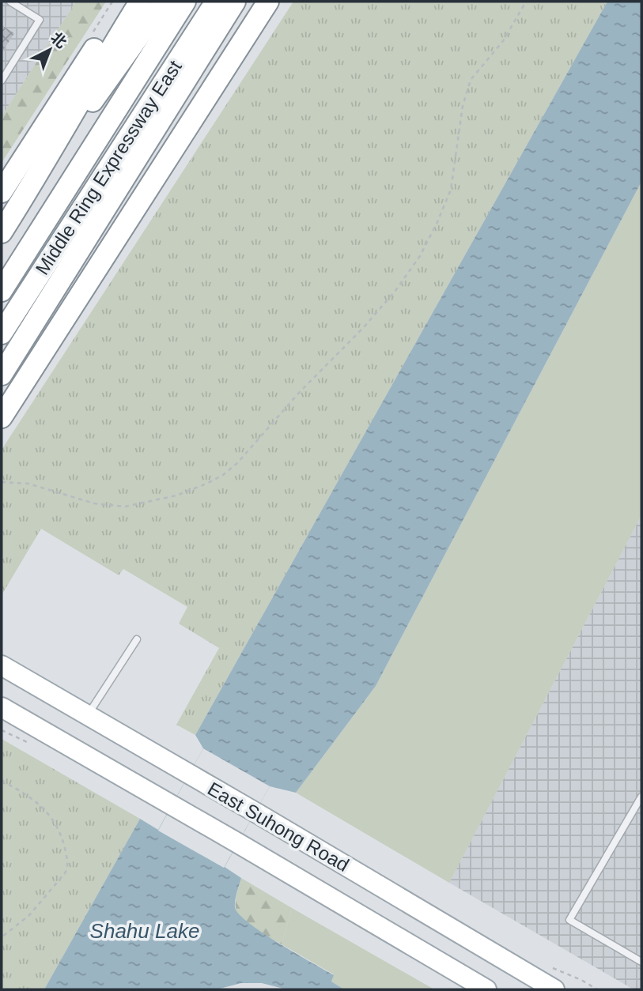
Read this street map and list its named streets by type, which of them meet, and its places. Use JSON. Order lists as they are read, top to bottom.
{
  "streets": {
    "highway": ["Middle Ring Expressway East"],
    "main road": ["East Suhong Road"]
  },
  "water": ["Shahu Lake"],
  "north": "top right"
}
